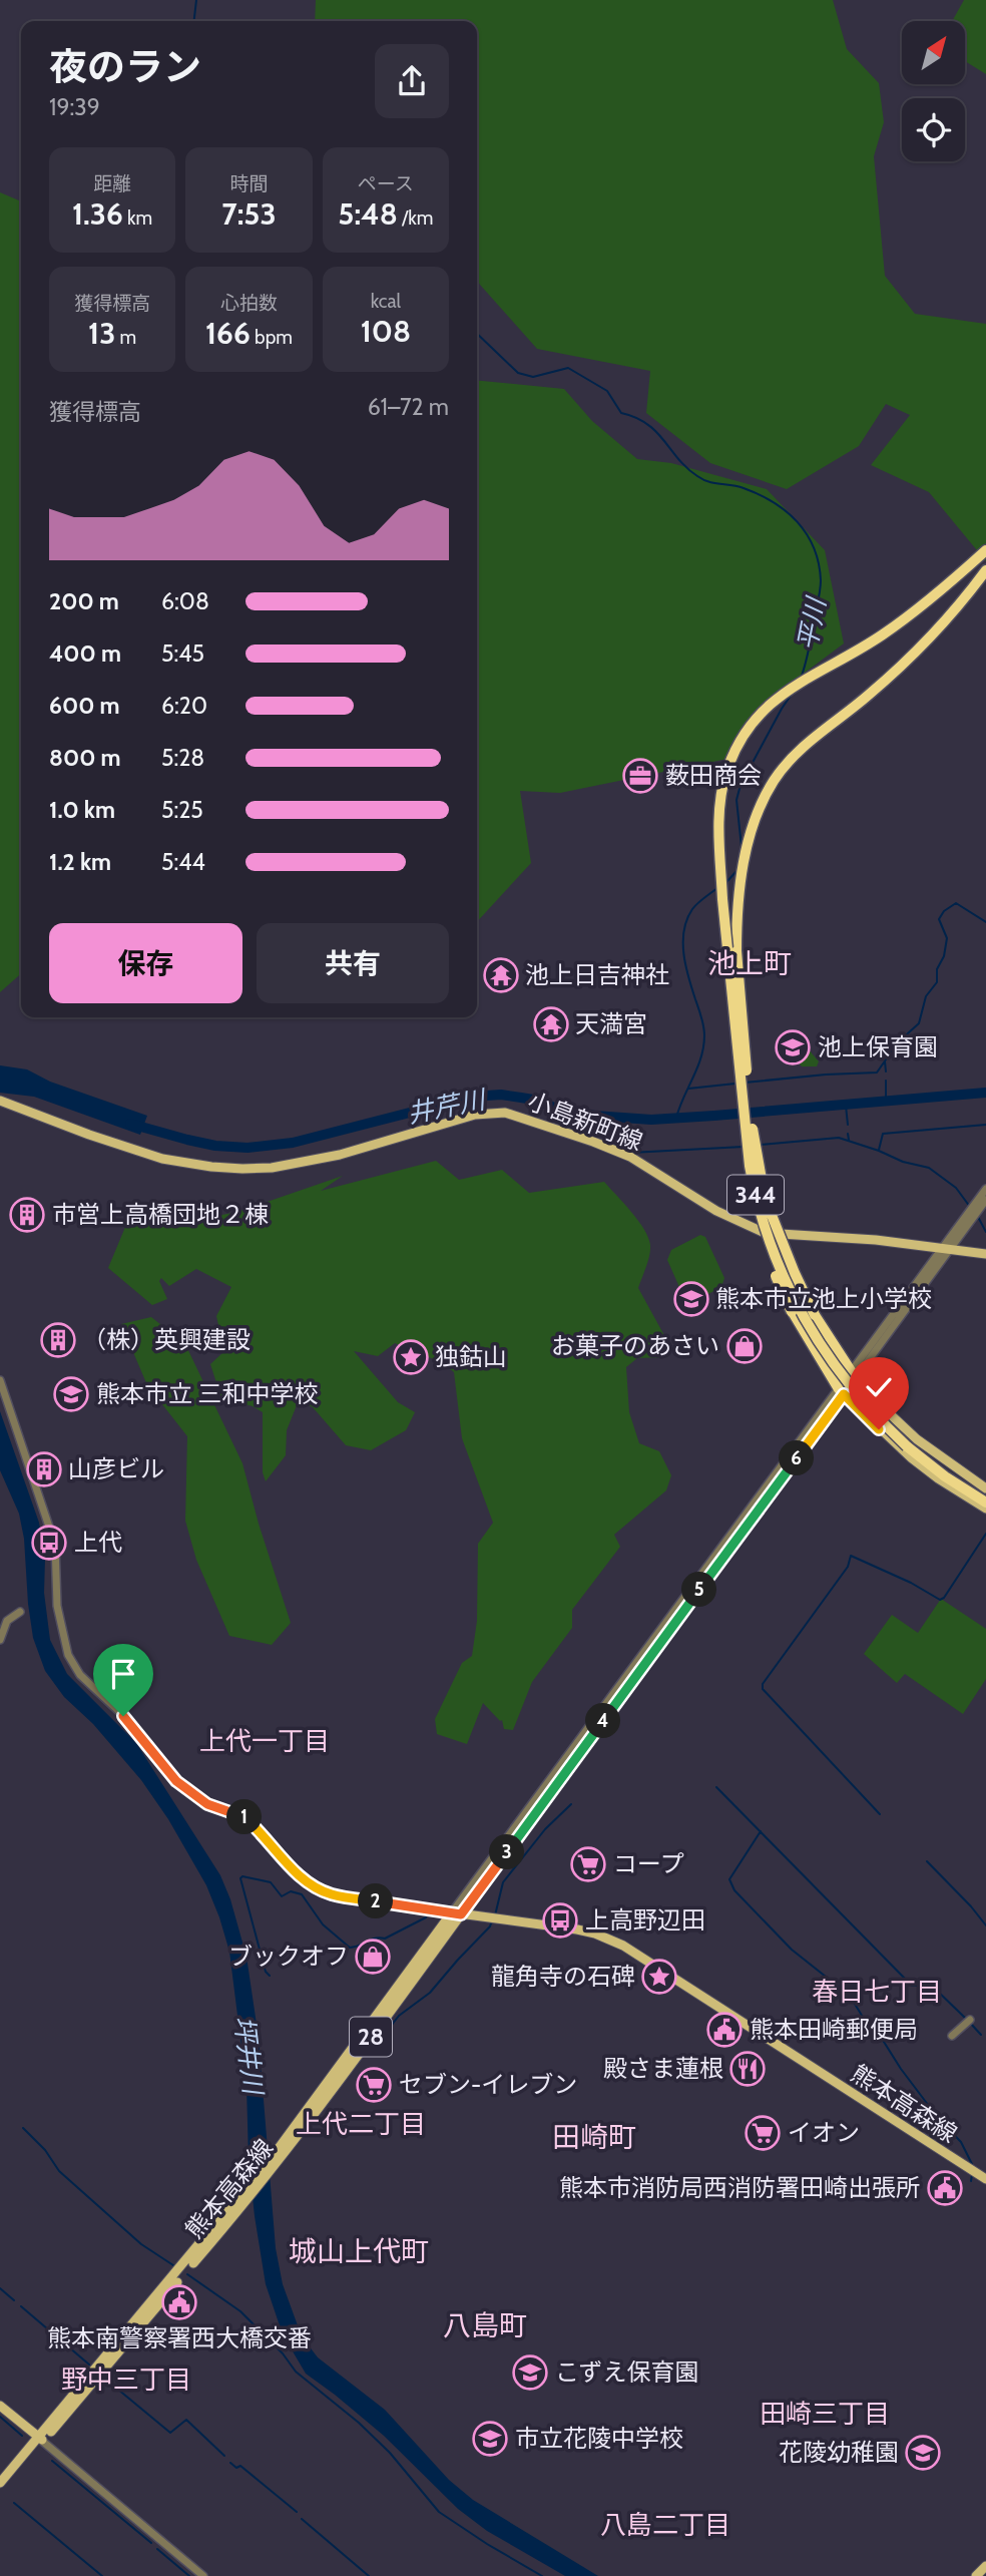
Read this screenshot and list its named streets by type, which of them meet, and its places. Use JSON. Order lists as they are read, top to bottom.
{
  "streets": {
    "highway": ["344"],
    "main road": ["小島新町線", "28", "熊本高森線"]
  },
  "districts": [
    "池上町",
    "上代一丁目",
    "春日七丁目",
    "上代二丁目",
    "田崎町",
    "城山上代町",
    "八島町",
    "野中三丁目",
    "田崎三丁目",
    "八島二丁目"
  ],
  "water": ["平川", "井芹川", "坪井川"],
  "places": {
    "office": ["薮田商会"],
    "temple": ["池上日吉神社", "天満宮"],
    "school or university": [
      "池上保育園",
      "熊本市立池上小学校",
      "熊本市立 三和中学校",
      "こずえ保育園",
      "市立花陵中学校",
      "花陵幼稚園"
    ],
    "building": ["市営上高橋団地２棟", "（株）英興建設", "山彦ビル"],
    "shop": ["お菓子のあさい", "ブックオフ"],
    "place": ["独鈷山", "龍角寺の石碑"],
    "bus stop": ["上代", "上高野辺田"],
    "supermarket": ["コープ", "セブン-イレブン", "イオン"],
    "public building": ["熊本田崎郵便局", "熊本市消防局西消防署田崎出張所", "熊本南警察署西大橋交番"],
    "restaurant": ["殿さま蓮根"]
  },
  "north": "top right",
  "page": {
    "heading": ["夜のラン", "19:39"],
    "stats": [
      ["距離", "1.36 km"],
      ["時間", "7:53"],
      ["ペース", "5:48 /km"],
      ["獲得標高", "13 m"],
      ["心拍数", "166 bpm"],
      ["kcal", "108"]
    ],
    "chart": ["獲得標高", "61–72 m"],
    "list": [
      {
        "name": "200 m",
        "note": "6:08"
      },
      {
        "name": "400 m",
        "note": "5:45"
      },
      {
        "name": "600 m",
        "note": "6:20"
      },
      {
        "name": "800 m",
        "note": "5:28"
      },
      {
        "name": "1.0 km",
        "note": "5:25"
      },
      {
        "name": "1.2 km",
        "note": "5:44"
      }
    ],
    "buttons": ["保存", "共有"],
    "pins": [
      "6",
      "5",
      "4",
      "1",
      "3",
      "2"
    ]
  }
}
